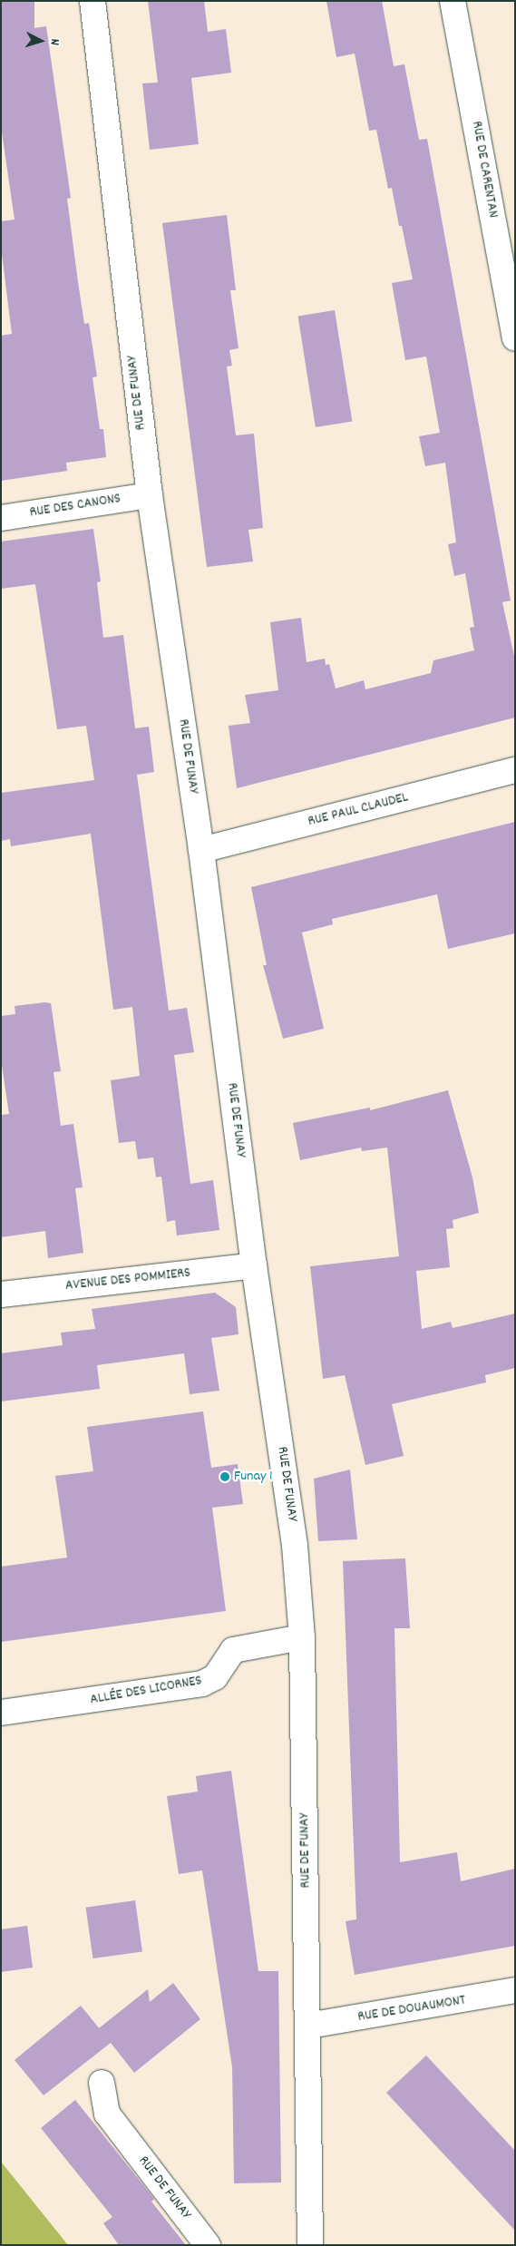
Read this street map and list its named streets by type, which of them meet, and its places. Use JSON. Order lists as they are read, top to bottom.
{
  "streets": {
    "street": [
      "RUE DE CARENTAN",
      "RUE DE FUNAY",
      "RUE DES CANONS",
      "RUE PAUL CLAUDEL",
      "AVENUE DES POMMIERS",
      "ALLÉE DES LICORNES",
      "RUE DE DOUAUMONT"
    ]
  },
  "crossings": [
    ["RUE DE FUNAY", "RUE DES CANONS"],
    ["RUE DE FUNAY", "RUE PAUL CLAUDEL"],
    ["RUE DE FUNAY", "AVENUE DES POMMIERS"],
    ["RUE DE FUNAY", "ALLÉE DES LICORNES"],
    ["RUE DE FUNAY", "RUE DE DOUAUMONT"]
  ],
  "places": ["Funay 1"],
  "north": "right"
}
